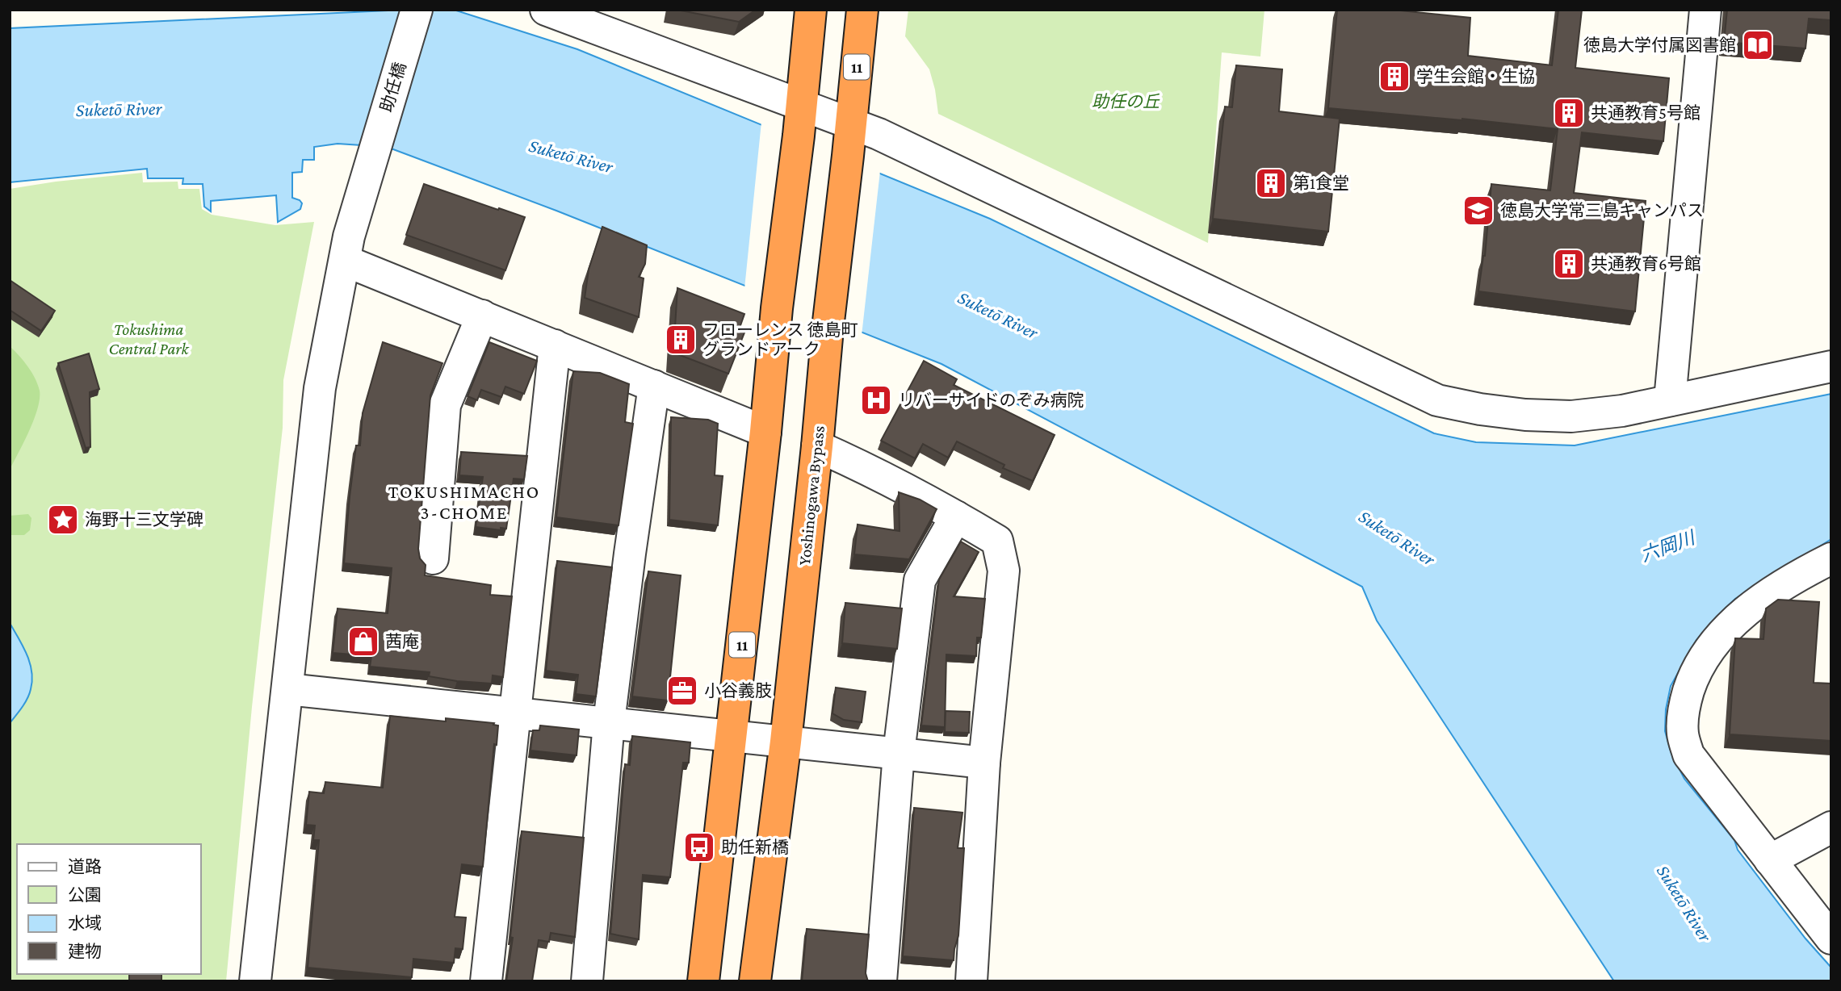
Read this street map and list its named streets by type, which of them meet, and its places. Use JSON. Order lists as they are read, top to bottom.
{
  "streets": {
    "highway": ["11", "Yoshinogawa Bypass"],
    "street": ["助任橋"]
  },
  "districts": ["TOKUSHIMACHO 3-CHOME"],
  "water": ["Suketō River", "六岡川"],
  "parks": ["助任の丘", "Tokushima Central Park"],
  "places": {
    "library": ["徳島大学付属図書館"],
    "building": [
      "学生会館・生協",
      "共通教育5号館",
      "第1食堂",
      "共通教育6号館",
      "フローレンス 徳島町 グランドアーク"
    ],
    "school or university": ["徳島大学常三島キャンパス"],
    "hospital": ["リバーサイドのぞみ病院"],
    "place": ["海野十三文学碑"],
    "shop": ["茜庵"],
    "office": ["小谷義肢"],
    "bus stop": ["助任新橋"]
  },
  "legend": [
    "道路",
    "公園",
    "水域",
    "建物"
  ]
}
